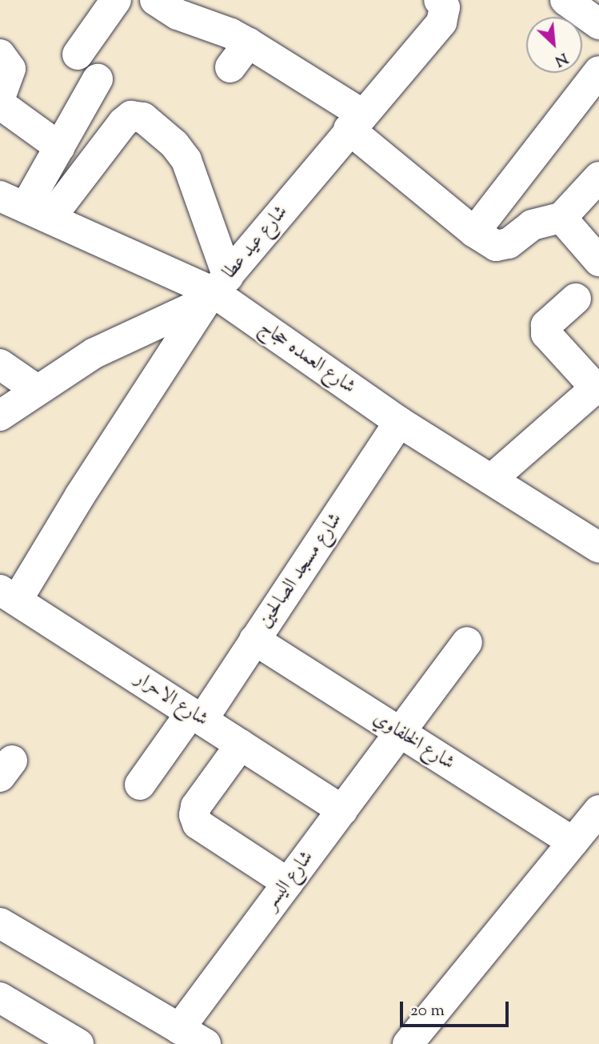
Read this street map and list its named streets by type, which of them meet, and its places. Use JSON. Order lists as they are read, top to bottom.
{
  "streets": {
    "street": [
      "شارع عيد عطا",
      "شارع العمده حجاج",
      "شارع مسجد الصالحين",
      "شارع الاحرار",
      "شارع الخلفاوي",
      "شارع اليسر"
    ]
  },
  "crossings": [
    ["شارع عيد عطا", "شارع العمده حجاج"],
    ["شارع العمده حجاج", "شارع مسجد الصالحين"],
    ["شارع مسجد الصالحين", "شارع الاحرار"],
    ["شارع مسجد الصالحين", "شارع الخلفاوي"],
    ["شارع الاحرار", "شارع اليسر"],
    ["شارع الخلفاوي", "شارع اليسر"]
  ],
  "scale_bar": "20 m",
  "north": "bottom right"
}
